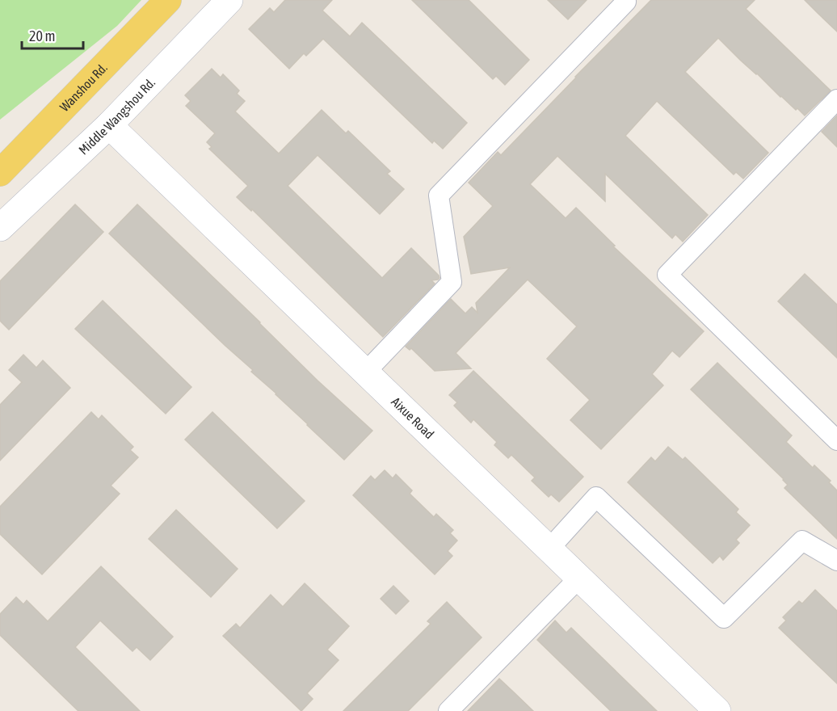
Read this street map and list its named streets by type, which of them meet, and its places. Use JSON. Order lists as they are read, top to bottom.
{
  "streets": {
    "main road": ["Wanshou Rd."],
    "street": ["Middle Wangshou Rd.", "Aixue Road"]
  },
  "crossings": [
    ["Middle Wangshou Rd.", "Aixue Road"]
  ],
  "scale_bar": "20 m"
}
